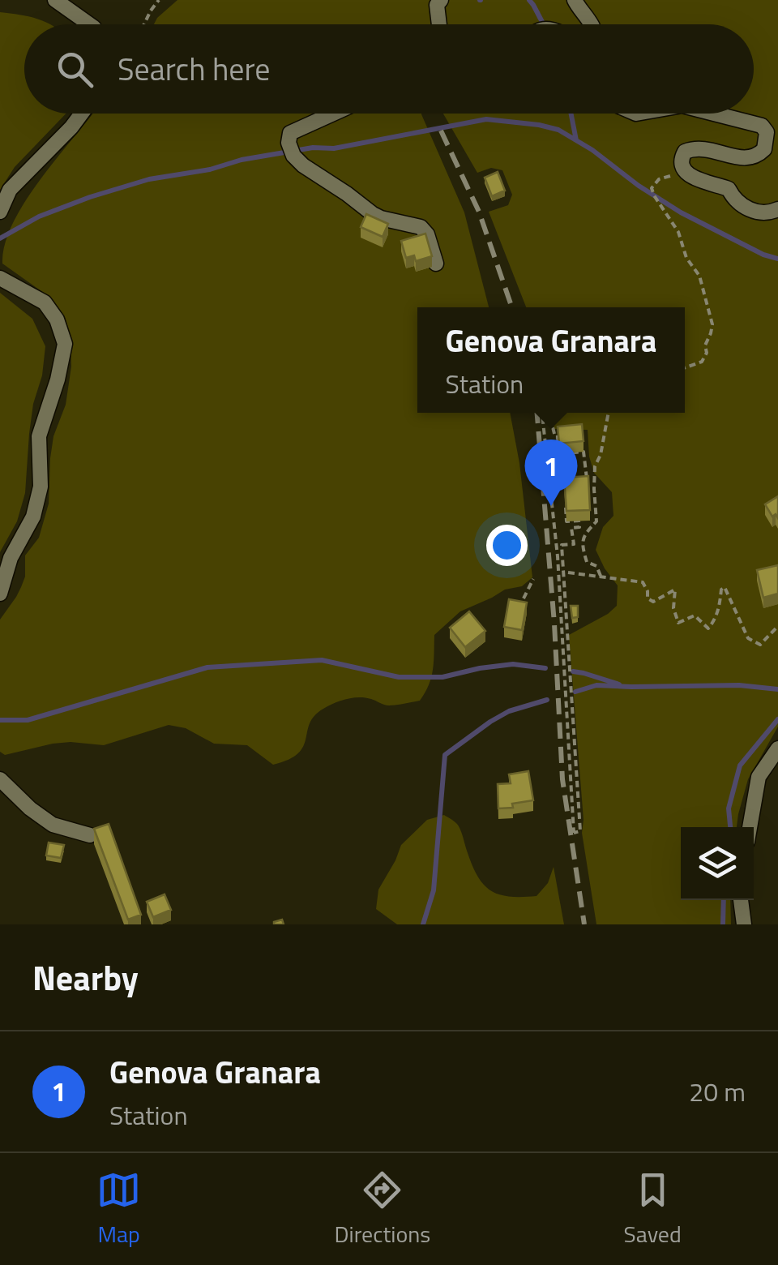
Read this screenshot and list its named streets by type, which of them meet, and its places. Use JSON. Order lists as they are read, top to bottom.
{
  "page": {
    "search": "Search here",
    "popup": ["Genova Granara", "Station"],
    "pins": "1",
    "heading": "Nearby",
    "list": [
      {
        "mark": "1",
        "name": "Genova Granara",
        "note": "Station",
        "value": "20 m"
      }
    ],
    "nav": ["Map", "Directions", "Saved"]
  }
}
